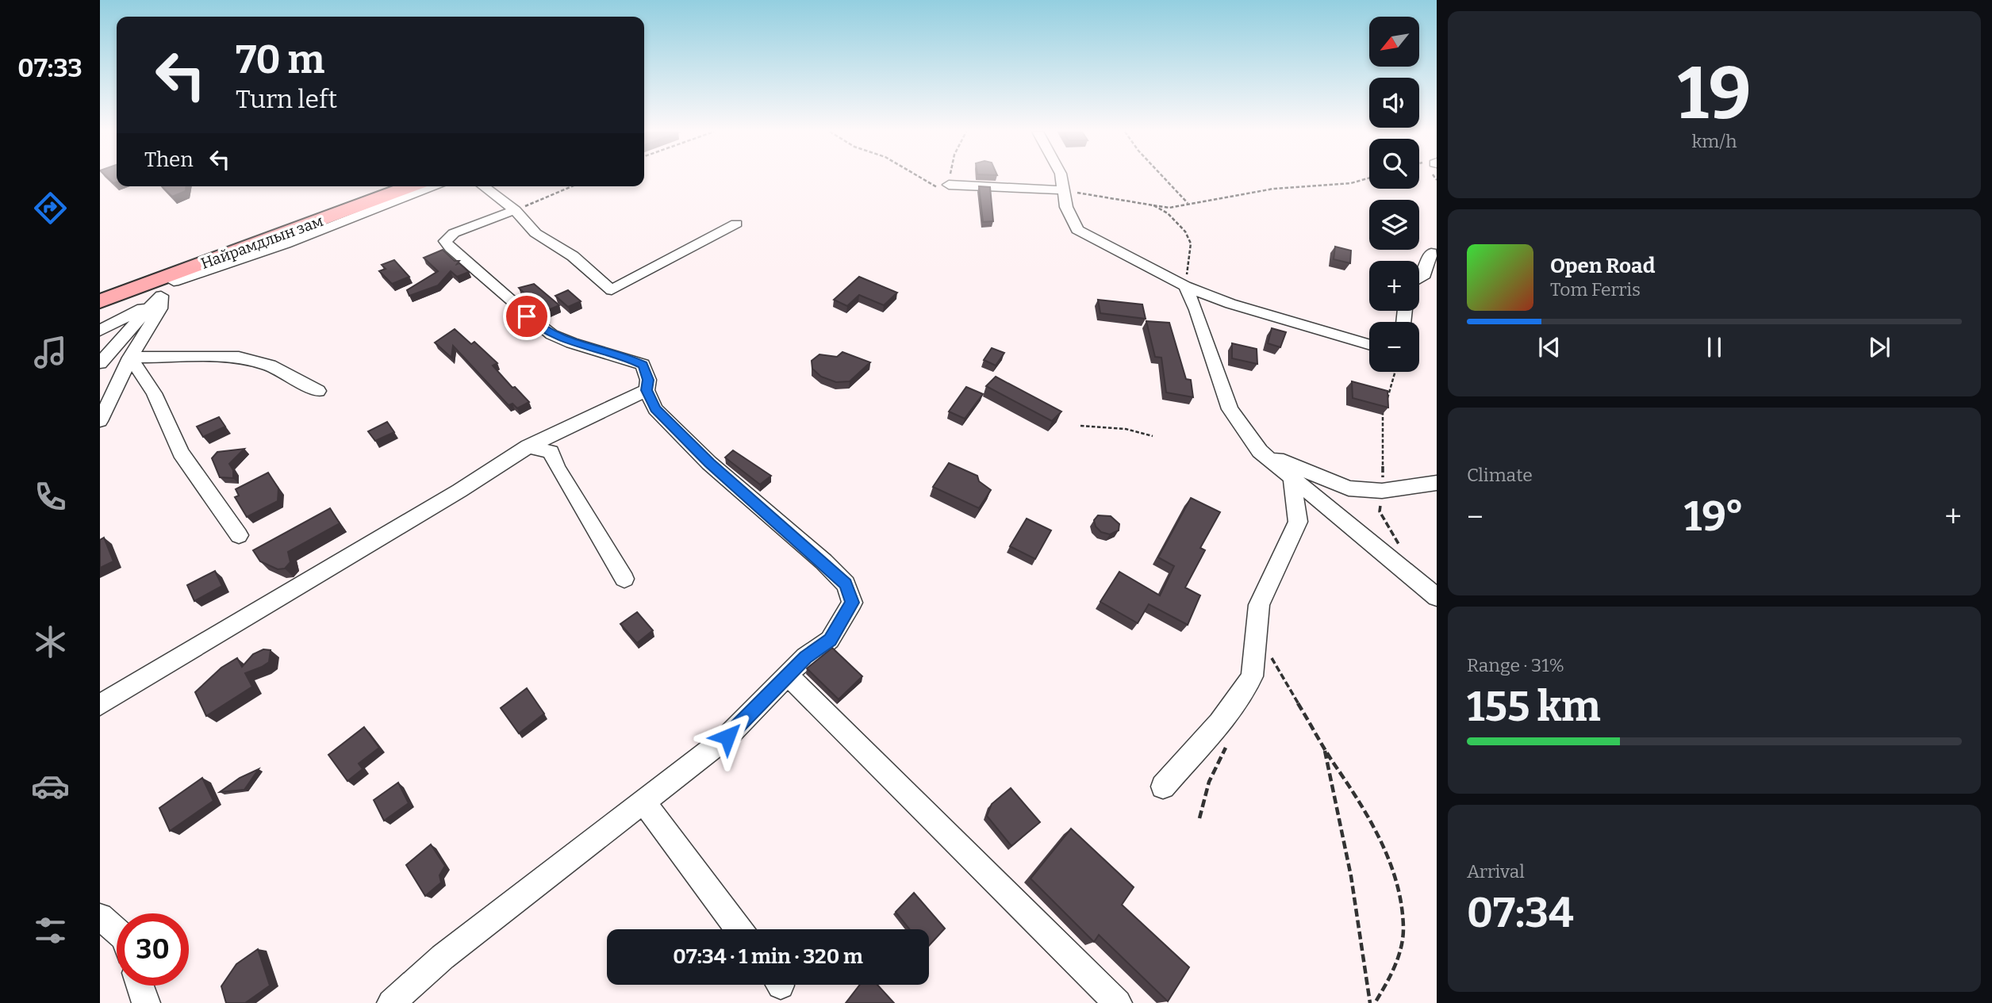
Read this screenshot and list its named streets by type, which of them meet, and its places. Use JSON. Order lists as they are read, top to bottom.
{
  "streets": {
    "main road": ["Найрамдлын зам"]
  },
  "north": "bottom left",
  "page": {
    "tabs": "07:33",
    "tile": [
      ["19", "km/h"],
      "Climate",
      ["Range · 31%", "155 km"],
      ["Arrival", "07:34"]
    ],
    "map_buttons": ["+", "−"],
    "turn": ["70 m", "Turn left"],
    "then": "Then",
    "song": ["Open Road", "Tom Ferris"],
    "heat": ["−", "19°", "+"],
    "limit": "30",
    "trip": "07:34 · 1 min · 320 m"
  }
}
